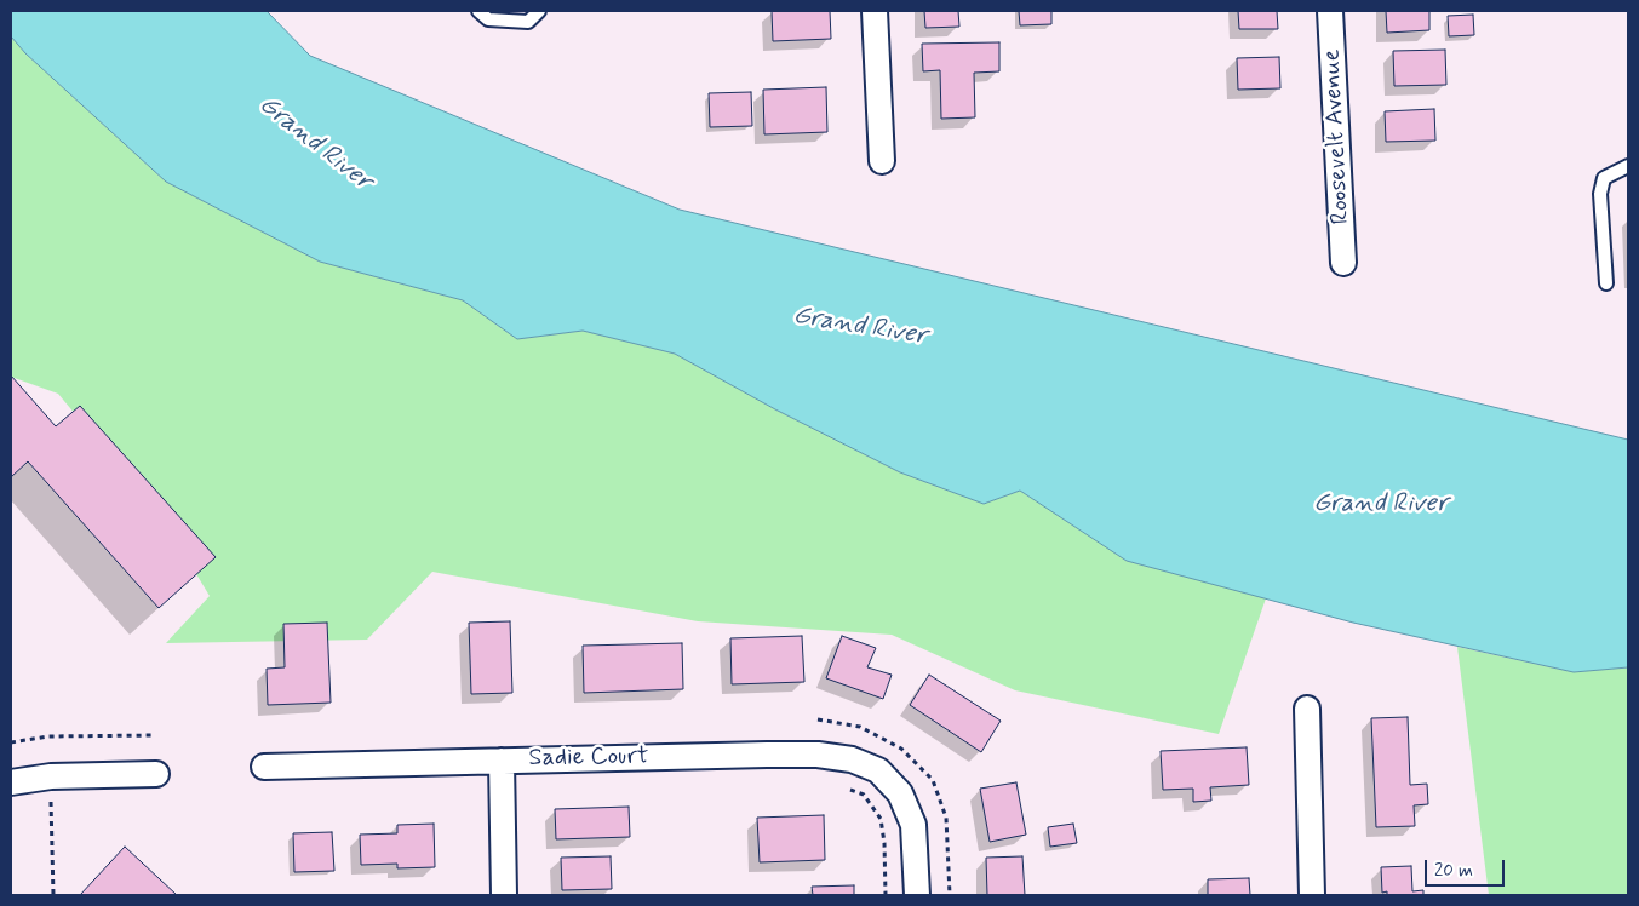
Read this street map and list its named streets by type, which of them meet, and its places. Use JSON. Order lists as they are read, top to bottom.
{
  "streets": {
    "street": ["Roosevelt Avenue", "Sadie Court"]
  },
  "water": ["Grand River"],
  "scale_bar": "20 m"
}
